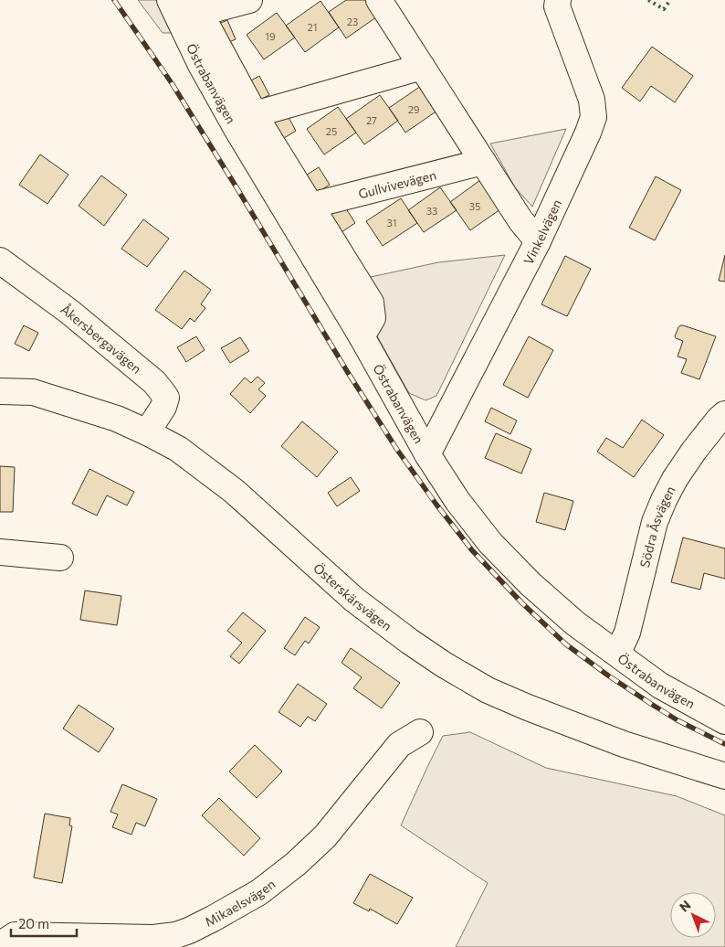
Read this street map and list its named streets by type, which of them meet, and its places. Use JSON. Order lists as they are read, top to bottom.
{
  "streets": {
    "street": [
      "Östrabanvägen",
      "Gullvivevägen",
      "Vinkelvägen",
      "Åkersbergavägen",
      "Södra Åsvägen",
      "Österskärsvägen",
      "Mikaelsvägen"
    ]
  },
  "crossings": [
    ["Östrabanvägen", "Vinkelvägen"],
    ["Östrabanvägen", "Södra Åsvägen"],
    ["Åkersbergavägen", "Österskärsvägen"]
  ],
  "house_numbers": [
    "23",
    "21",
    "19",
    "29",
    "27",
    "25",
    "35",
    "33",
    "31"
  ],
  "scale_bar": "20 m",
  "north": "top left"
}
